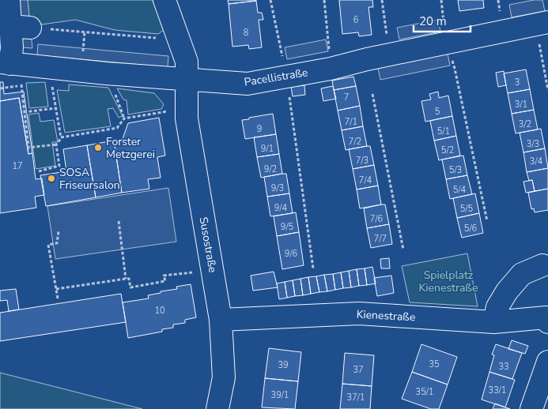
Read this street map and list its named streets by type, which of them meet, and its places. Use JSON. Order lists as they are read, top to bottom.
{
  "streets": {
    "street": ["Pacellistraße", "Susostraße", "Kienestraße"]
  },
  "crossings": [
    ["Pacellistraße", "Susostraße"],
    ["Susostraße", "Kienestraße"]
  ],
  "parks": ["Spielplatz Kienestraße"],
  "places": ["Forster Metzgerei", "SOSA Friseursalon"],
  "house_numbers": [
    "6",
    "8",
    "3",
    "7",
    "3/1",
    "5",
    "7/1",
    "3/2",
    "9",
    "5/1",
    "7/2",
    "3/3",
    "9/1",
    "5/2",
    "7/3",
    "3/4",
    "17",
    "9/2",
    "5/3",
    "7/4",
    "9/3",
    "5/4",
    "9/4",
    "5/5",
    "7/6",
    "9/5",
    "5/6",
    "7/7",
    "9/6",
    "10",
    "35",
    "39",
    "33",
    "37",
    "33/1",
    "35/1",
    "39/1",
    "37/1"
  ],
  "scale_bar": "20 m"
}
